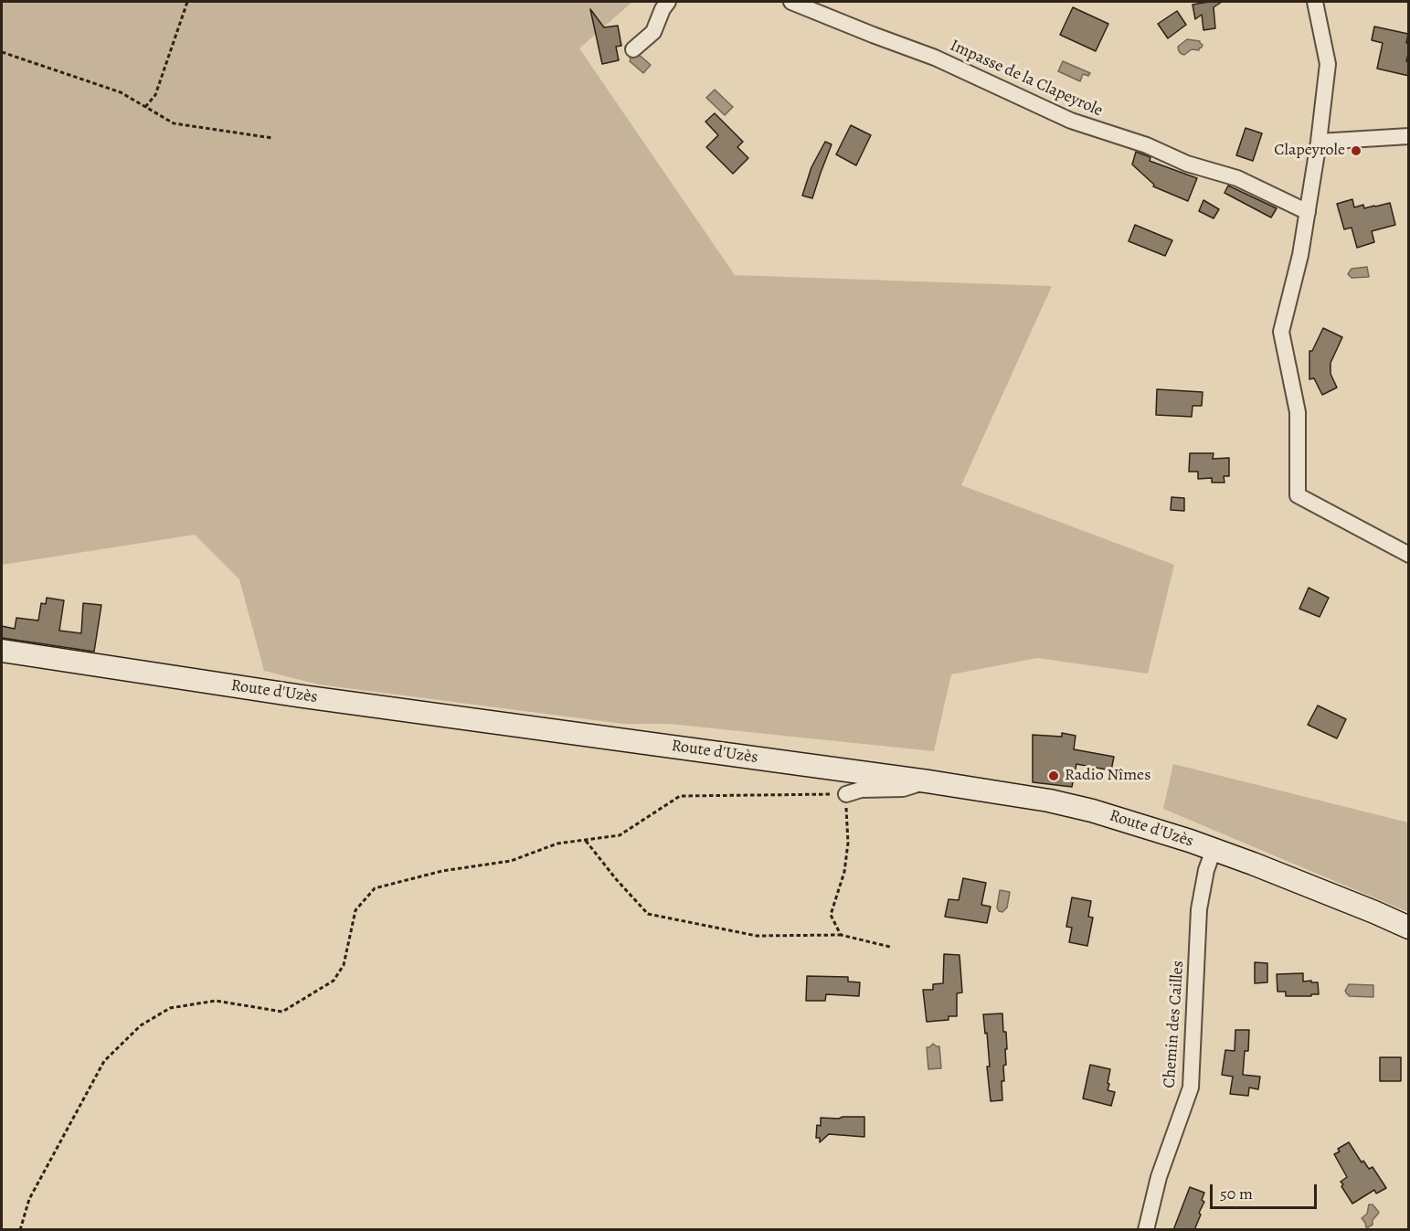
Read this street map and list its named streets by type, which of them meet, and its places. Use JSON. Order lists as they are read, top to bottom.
{
  "streets": {
    "main road": ["Route d'Uzès"],
    "street": ["Impasse de la Clapeyrole", "Chemin des Cailles"]
  },
  "crossings": [
    ["Route d'Uzès", "Chemin des Cailles"]
  ],
  "places": ["Clapeyrole", "Radio Nîmes"],
  "scale_bar": "50 m"
}
